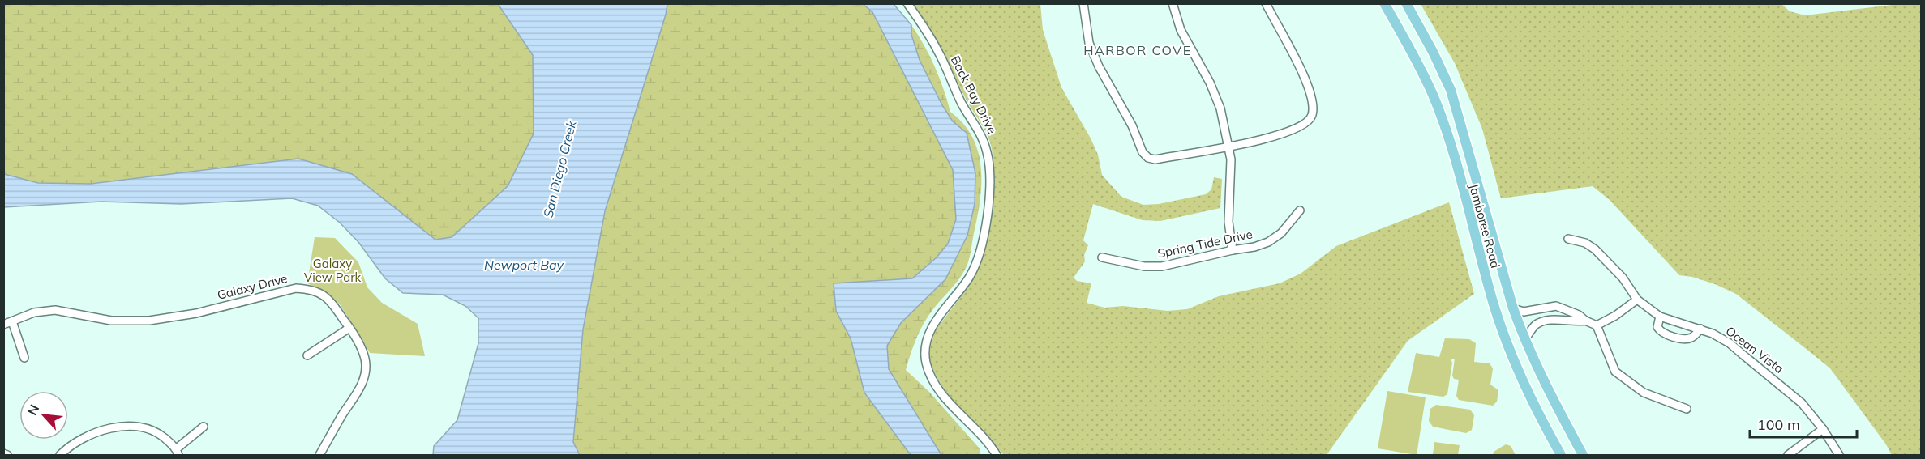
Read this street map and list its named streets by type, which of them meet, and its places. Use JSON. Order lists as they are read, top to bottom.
{
  "streets": {
    "main road": ["Jamboree Road"],
    "street": [
      "Back Bay Drive",
      "Spring Tide Drive",
      "Galaxy Drive",
      "Ocean Vista"
    ]
  },
  "districts": ["HARBOR COVE"],
  "water": ["San Diego Creek", "Newport Bay"],
  "parks": ["Galaxy View Park"],
  "scale_bar": "100 m",
  "north": "top left"
}
